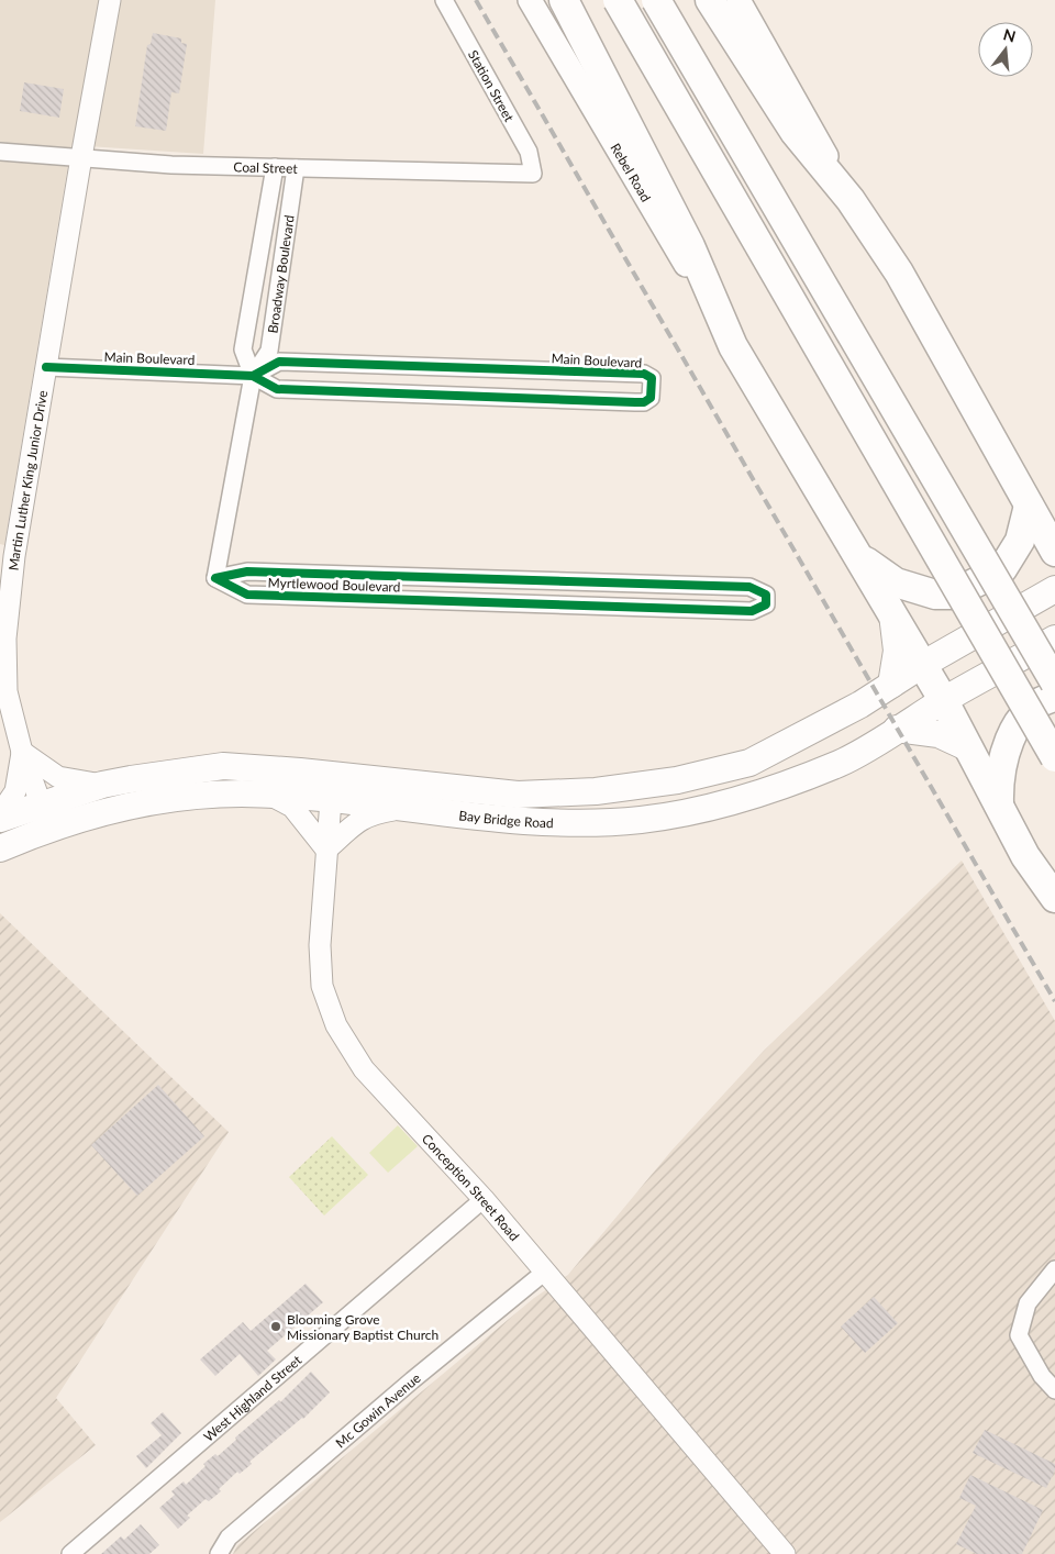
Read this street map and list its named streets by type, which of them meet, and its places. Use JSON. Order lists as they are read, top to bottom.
{
  "streets": {
    "main road": ["Rebel Road", "Bay Bridge Road"],
    "street": [
      "Station Street",
      "Coal Street",
      "Broadway Boulevard",
      "Main Boulevard",
      "Martin Luther King Junior Drive",
      "Myrtlewood Boulevard",
      "Conception Street Road",
      "West Highland Street",
      "Mc Gowin Avenue"
    ]
  },
  "crossings": [
    ["Station Street", "Coal Street"],
    ["Coal Street", "Broadway Boulevard"],
    ["Coal Street", "Martin Luther King Junior Drive"],
    ["Broadway Boulevard", "Main Boulevard"],
    ["Broadway Boulevard", "Myrtlewood Boulevard"],
    ["Main Boulevard", "Martin Luther King Junior Drive"],
    ["Martin Luther King Junior Drive", "Bay Bridge Road"],
    ["Bay Bridge Road", "Conception Street Road"],
    ["Conception Street Road", "West Highland Street"],
    ["Conception Street Road", "Mc Gowin Avenue"]
  ],
  "places": ["Blooming Grove Missionary Baptist Church"],
  "north": "top"
}
